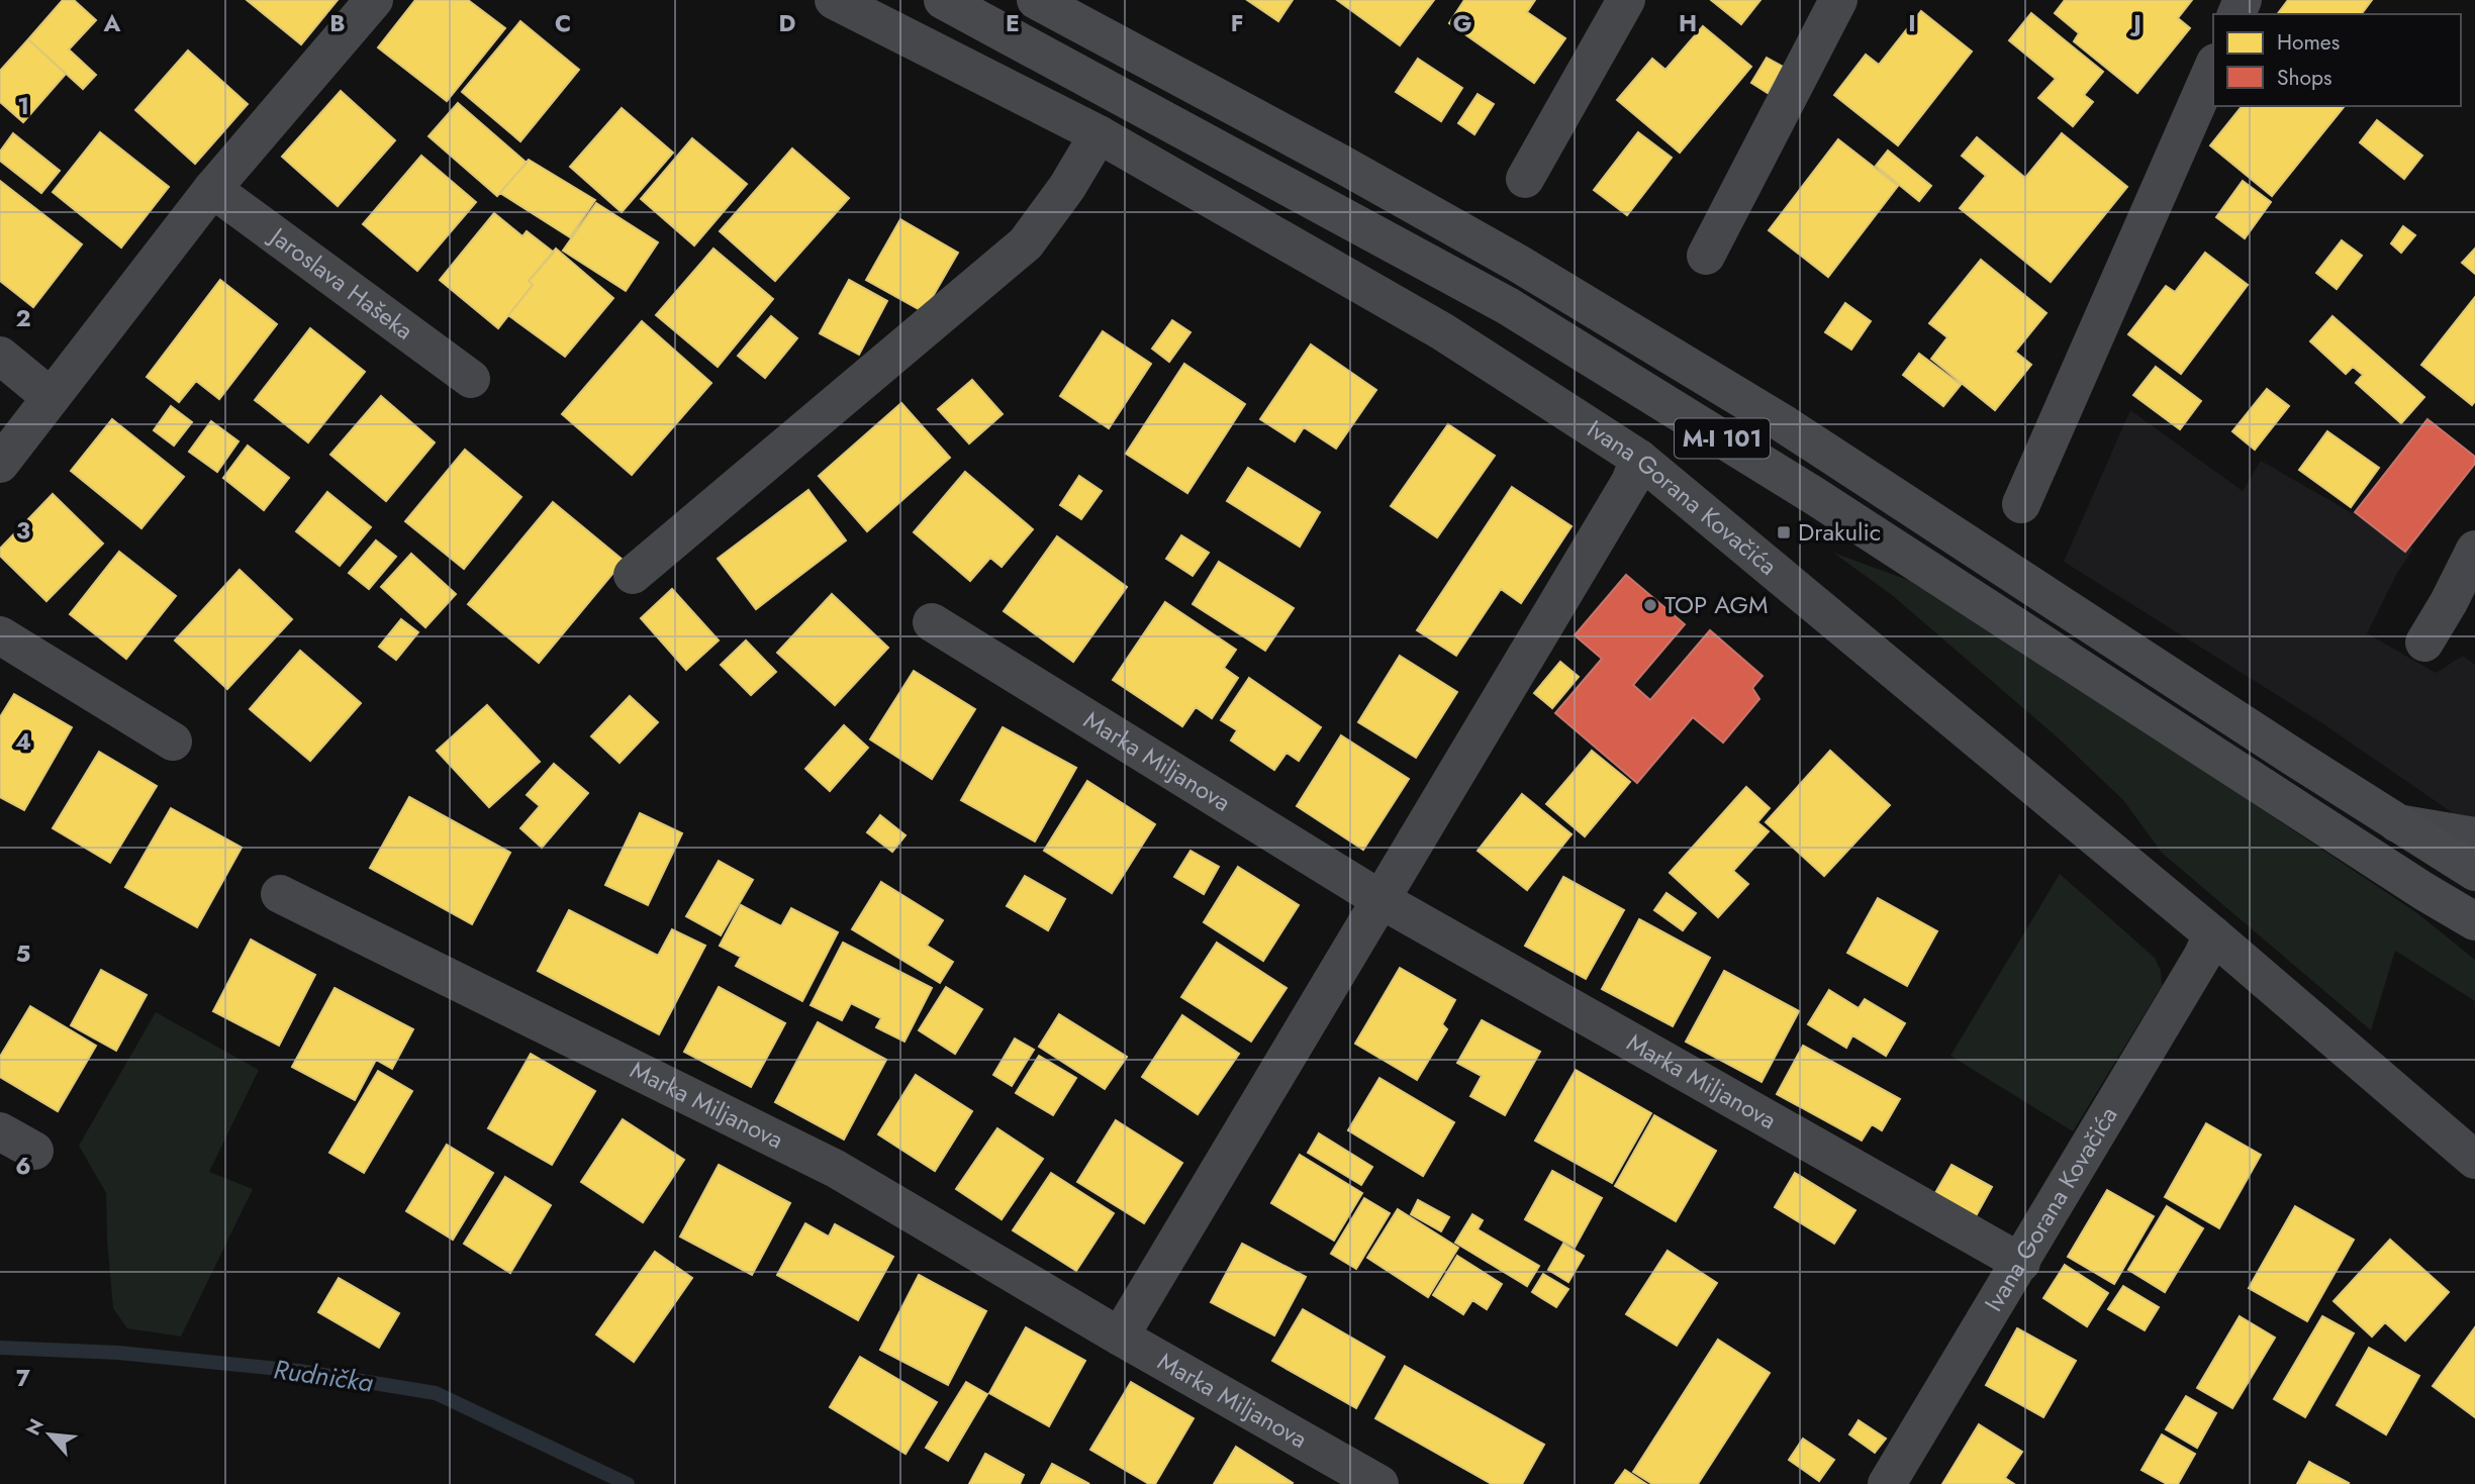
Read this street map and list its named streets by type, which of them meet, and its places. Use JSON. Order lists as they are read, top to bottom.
{
  "streets": {
    "main road": ["M-I 101"],
    "street": ["Jaroslava Hašeka", "Ivana Gorana Kovačića", "Marka Miljanova"]
  },
  "crossings": [
    ["Ivana Gorana Kovačića", "Marka Miljanova"]
  ],
  "water": ["Rudnička"],
  "places": {
    "transit": ["Drakulic"],
    "other": ["TOP AGM"]
  },
  "legend": ["Homes", "Shops"],
  "north": "top left",
  "grid": {
    "columns": [
      "A",
      "B",
      "C",
      "D",
      "E",
      "F",
      "G",
      "H",
      "I",
      "J"
    ],
    "rows": [
      "1",
      "2",
      "3",
      "4",
      "5",
      "6",
      "7"
    ]
  }
}
